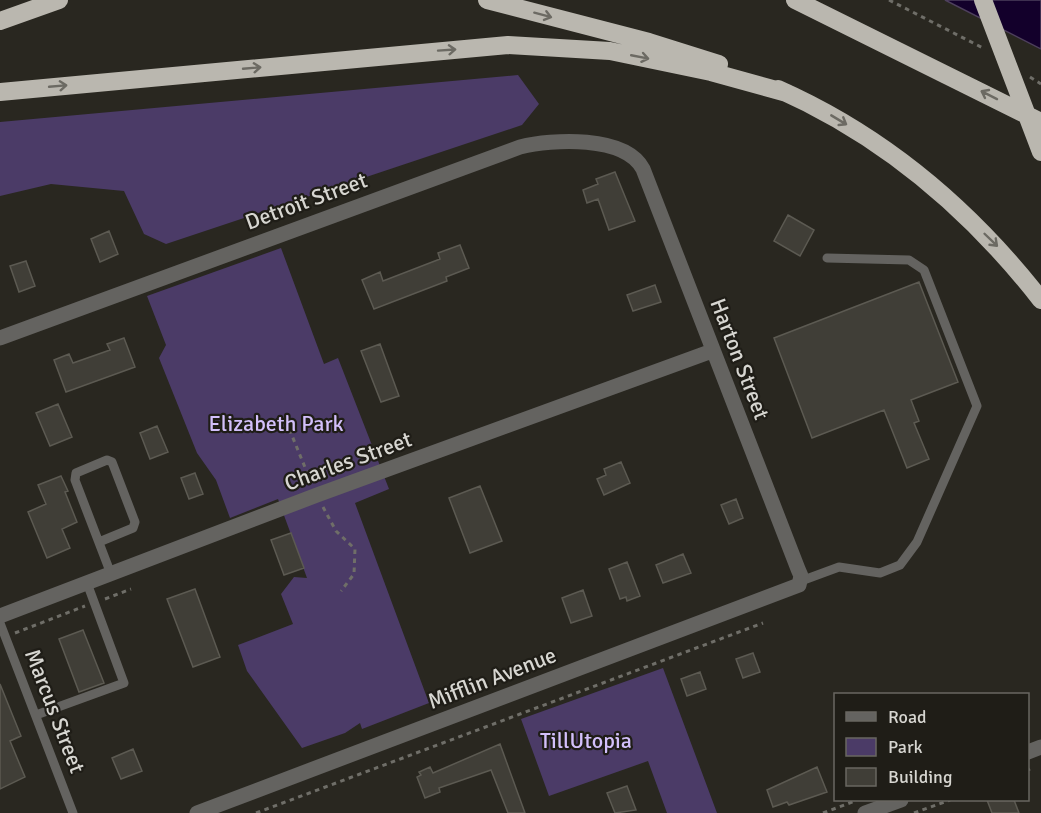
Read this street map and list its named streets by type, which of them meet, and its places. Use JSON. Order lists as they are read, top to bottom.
{
  "streets": {
    "street": [
      "Detroit Street",
      "Harton Street",
      "Charles Street",
      "Mifflin Avenue"
    ],
    "lane": ["Marcus Street"]
  },
  "crossings": [
    ["Detroit Street", "Harton Street"],
    ["Harton Street", "Charles Street"],
    ["Harton Street", "Mifflin Avenue"]
  ],
  "parks": ["Elizabeth Park", "TillUtopia"],
  "legend": ["Road", "Park", "Building"]
}
